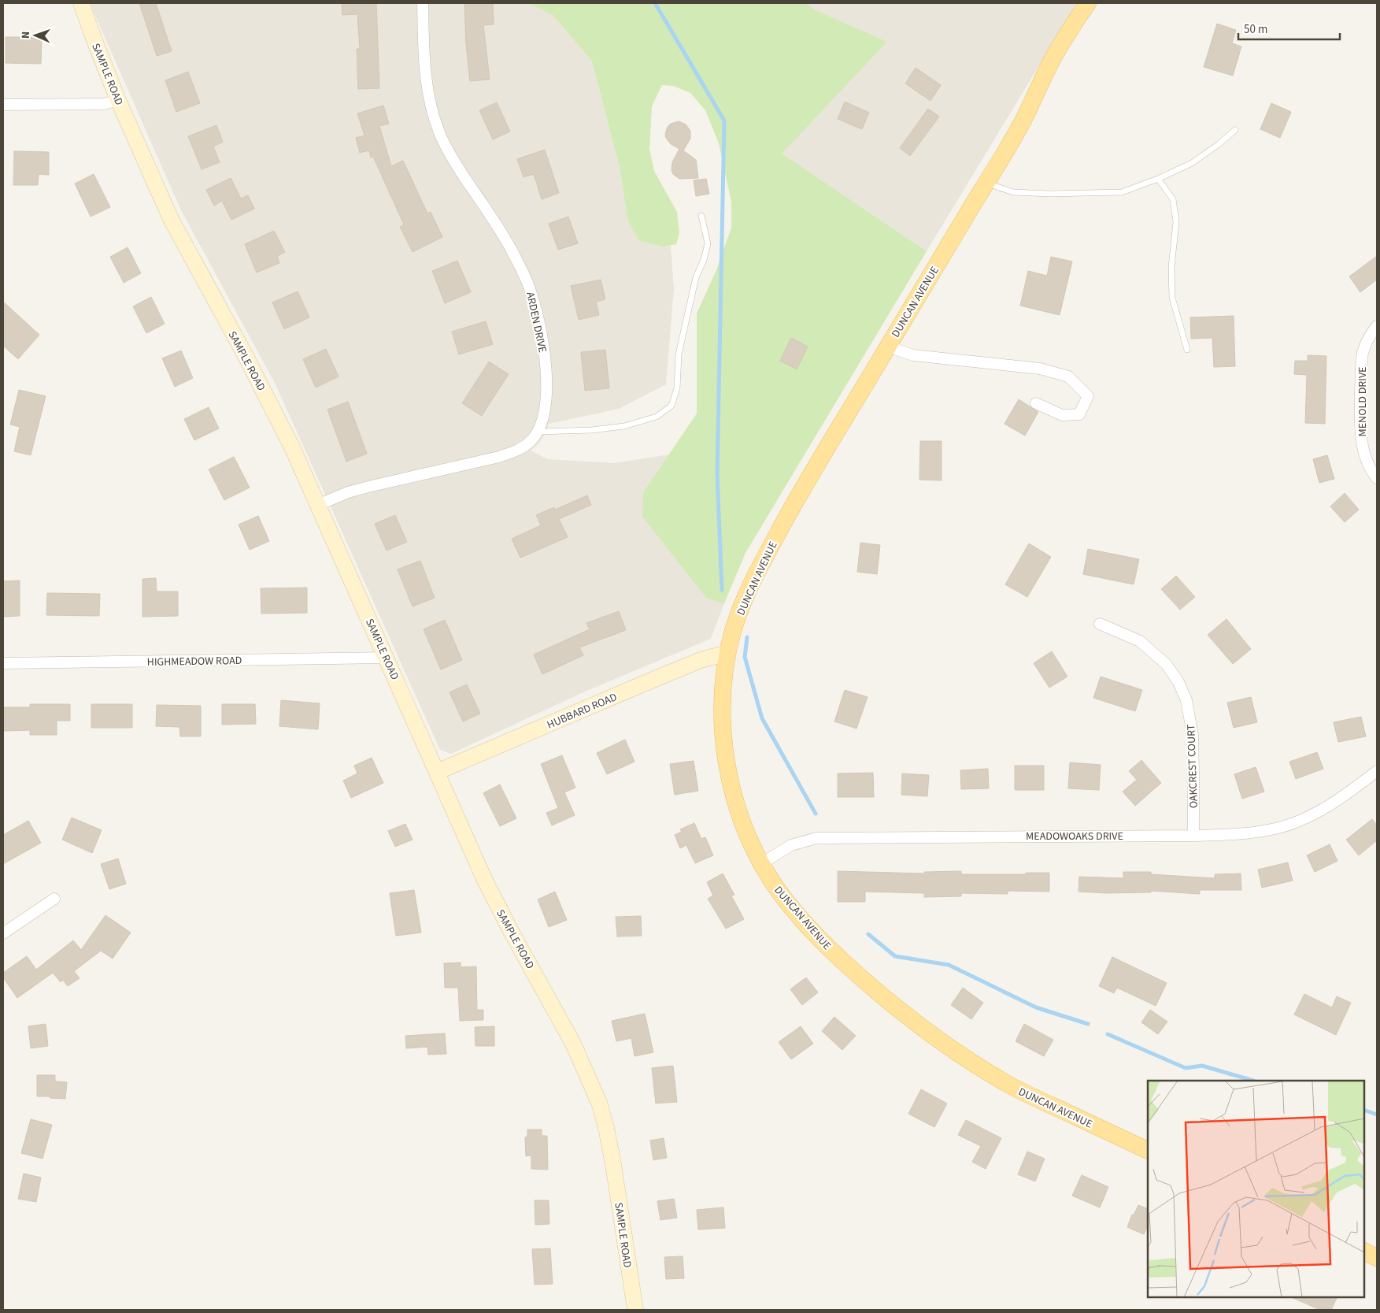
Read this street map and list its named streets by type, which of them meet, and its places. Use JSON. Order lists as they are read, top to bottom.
{
  "streets": {
    "main road": ["DUNCAN AVENUE"],
    "street": [
      "SAMPLE ROAD",
      "ARDEN DRIVE",
      "MENOLD DRIVE",
      "HIGHMEADOW ROAD",
      "HUBBARD ROAD",
      "OAKCREST COURT",
      "MEADOWOAKS DRIVE"
    ]
  },
  "crossings": [
    ["SAMPLE ROAD", "ARDEN DRIVE"],
    ["SAMPLE ROAD", "HIGHMEADOW ROAD"],
    ["SAMPLE ROAD", "HUBBARD ROAD"],
    ["DUNCAN AVENUE", "HUBBARD ROAD"],
    ["DUNCAN AVENUE", "MEADOWOAKS DRIVE"],
    ["OAKCREST COURT", "MEADOWOAKS DRIVE"]
  ],
  "scale_bar": "50 m",
  "north": "left"
}
